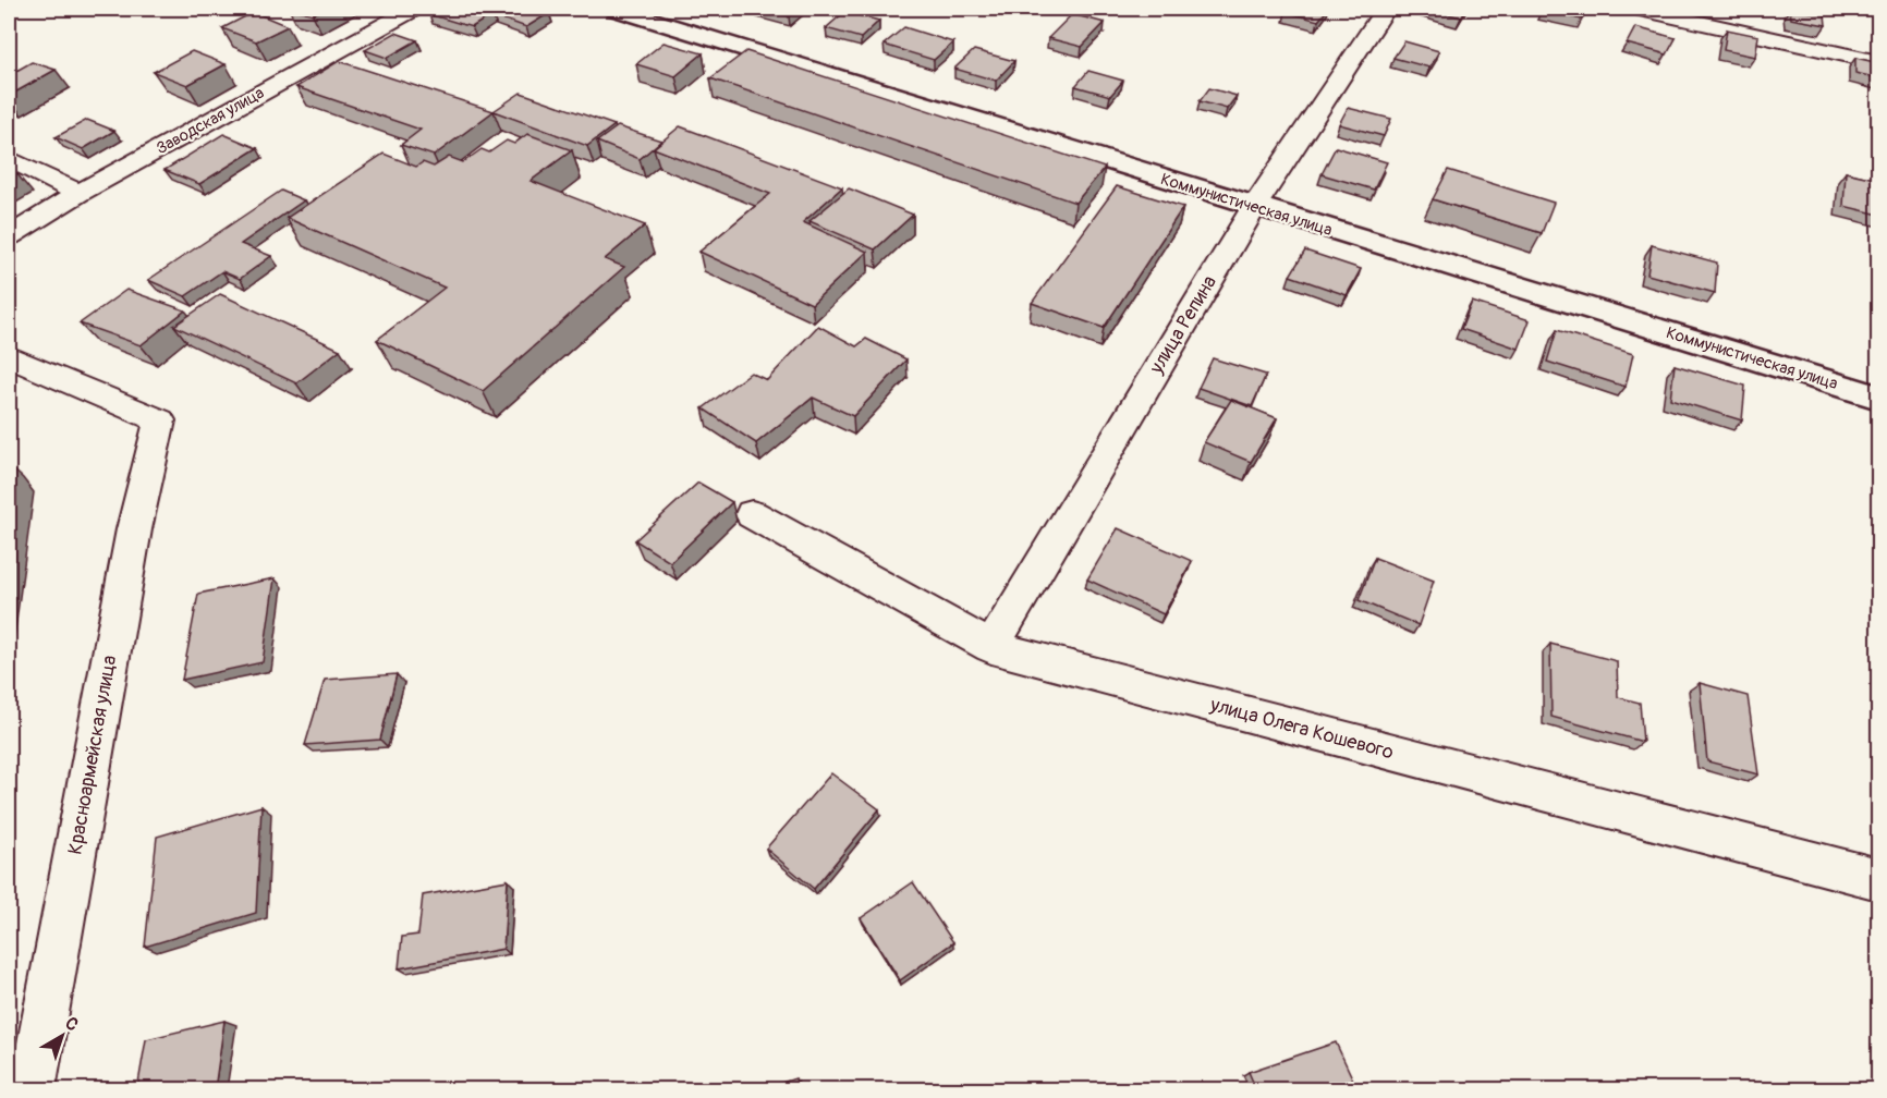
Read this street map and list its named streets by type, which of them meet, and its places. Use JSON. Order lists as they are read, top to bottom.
{
  "streets": {
    "street": [
      "Заводская улица",
      "Коммунистическая улица",
      "улица Репина",
      "улица Олега Кошевого",
      "Красноармейская улица"
    ]
  },
  "crossings": [
    ["Коммунистическая улица", "улица Репина"],
    ["улица Репина", "улица Олега Кошевого"]
  ],
  "north": "top right"
}
